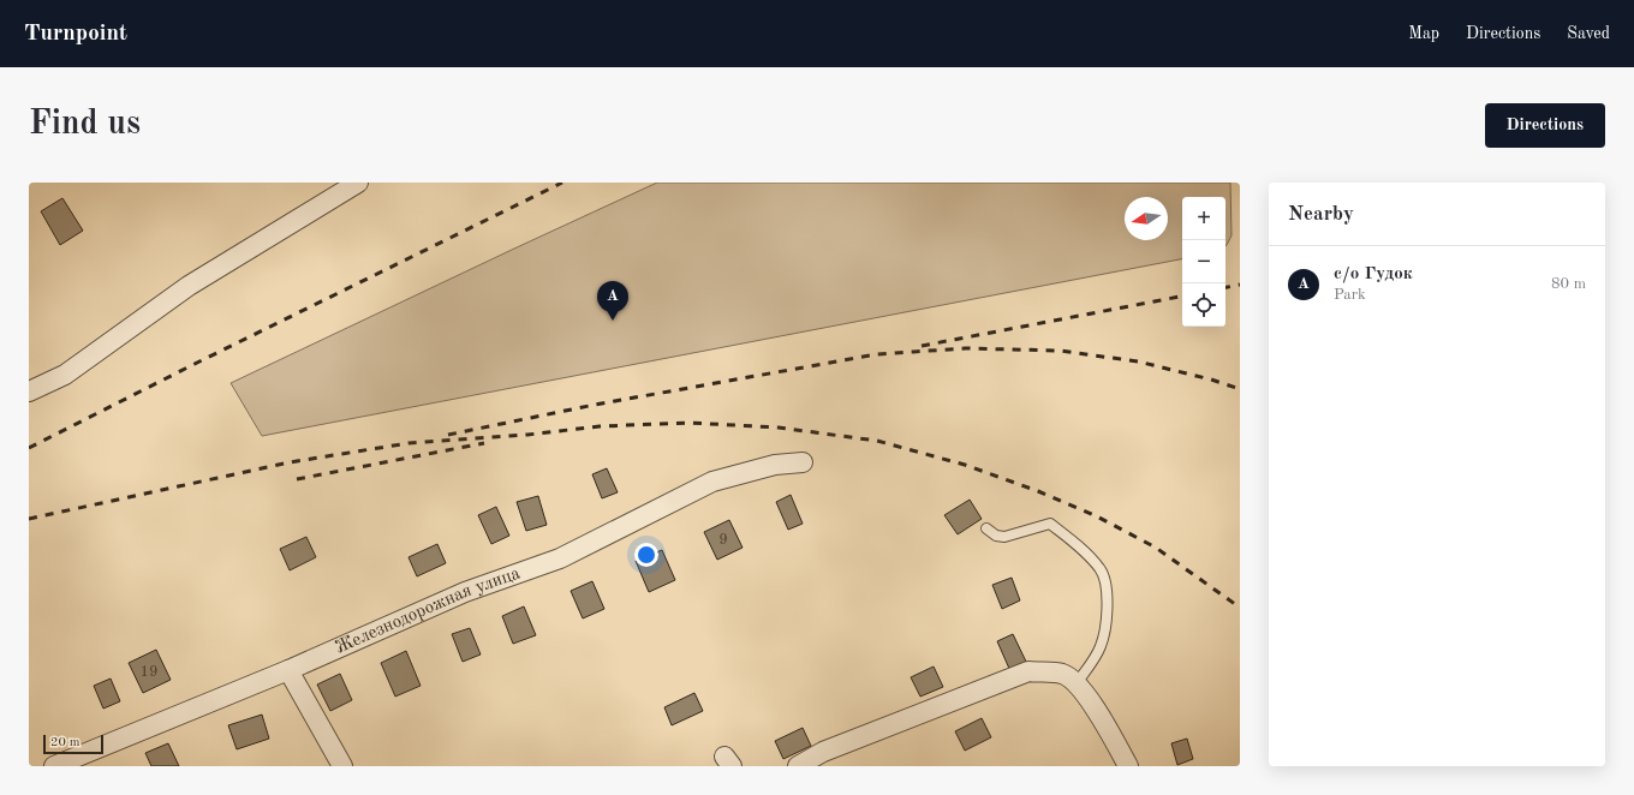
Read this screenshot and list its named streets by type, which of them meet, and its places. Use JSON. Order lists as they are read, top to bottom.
{
  "streets": {
    "street": ["Железнодорожная улица"]
  },
  "house_numbers": ["9", "19"],
  "scale_bar": "20 m",
  "north": "left",
  "page": {
    "header": "Turnpoint",
    "nav": ["Map", "Directions", "Saved"],
    "buttons": "Directions",
    "title": "Find us",
    "heading": "Nearby",
    "map_buttons": ["+", "−"],
    "list": [
      {
        "mark": "A",
        "name": "с/о Гудок",
        "note": "Park",
        "value": "80 m"
      }
    ],
    "pins": "A",
    "scale": "20 m"
  }
}
